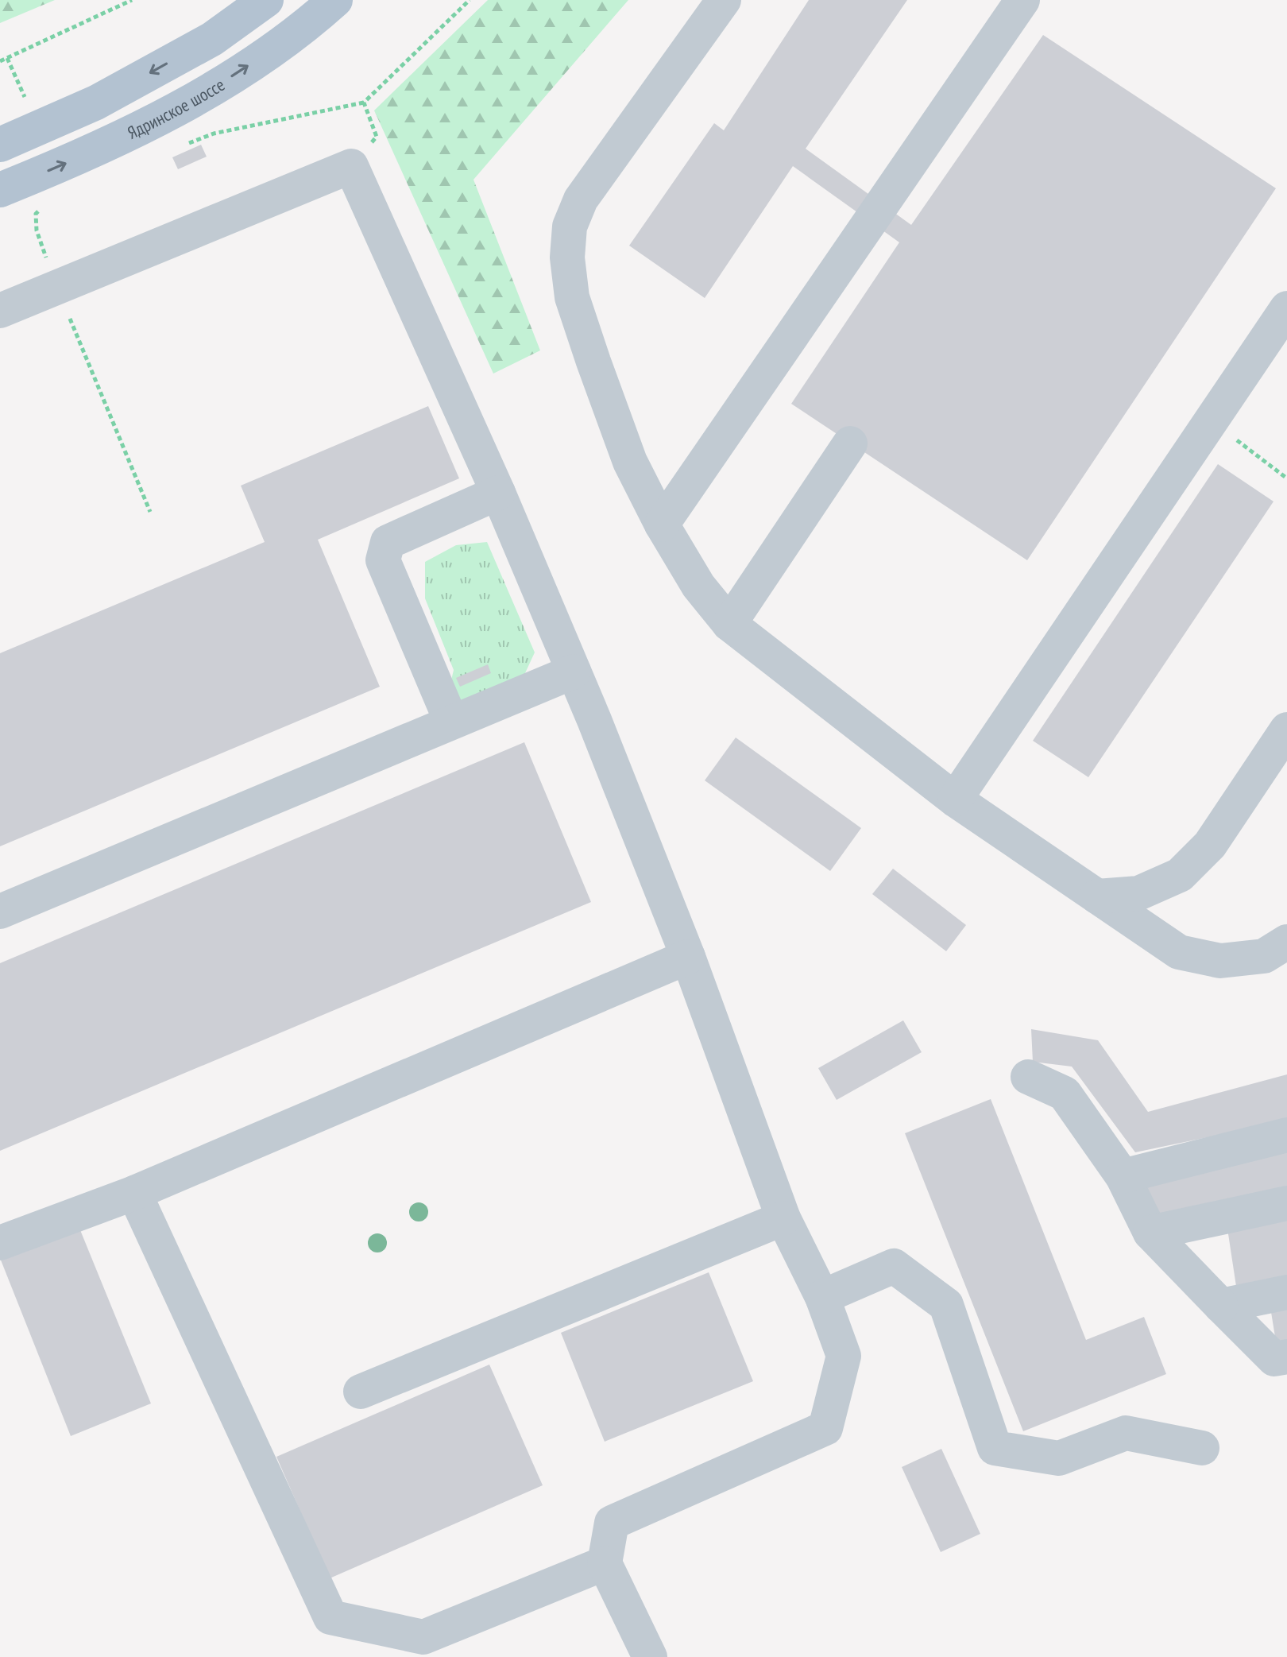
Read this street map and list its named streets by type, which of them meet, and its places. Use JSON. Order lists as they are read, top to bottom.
{
  "streets": {
    "main road": ["Ядринское шоссе"]
  }
}
